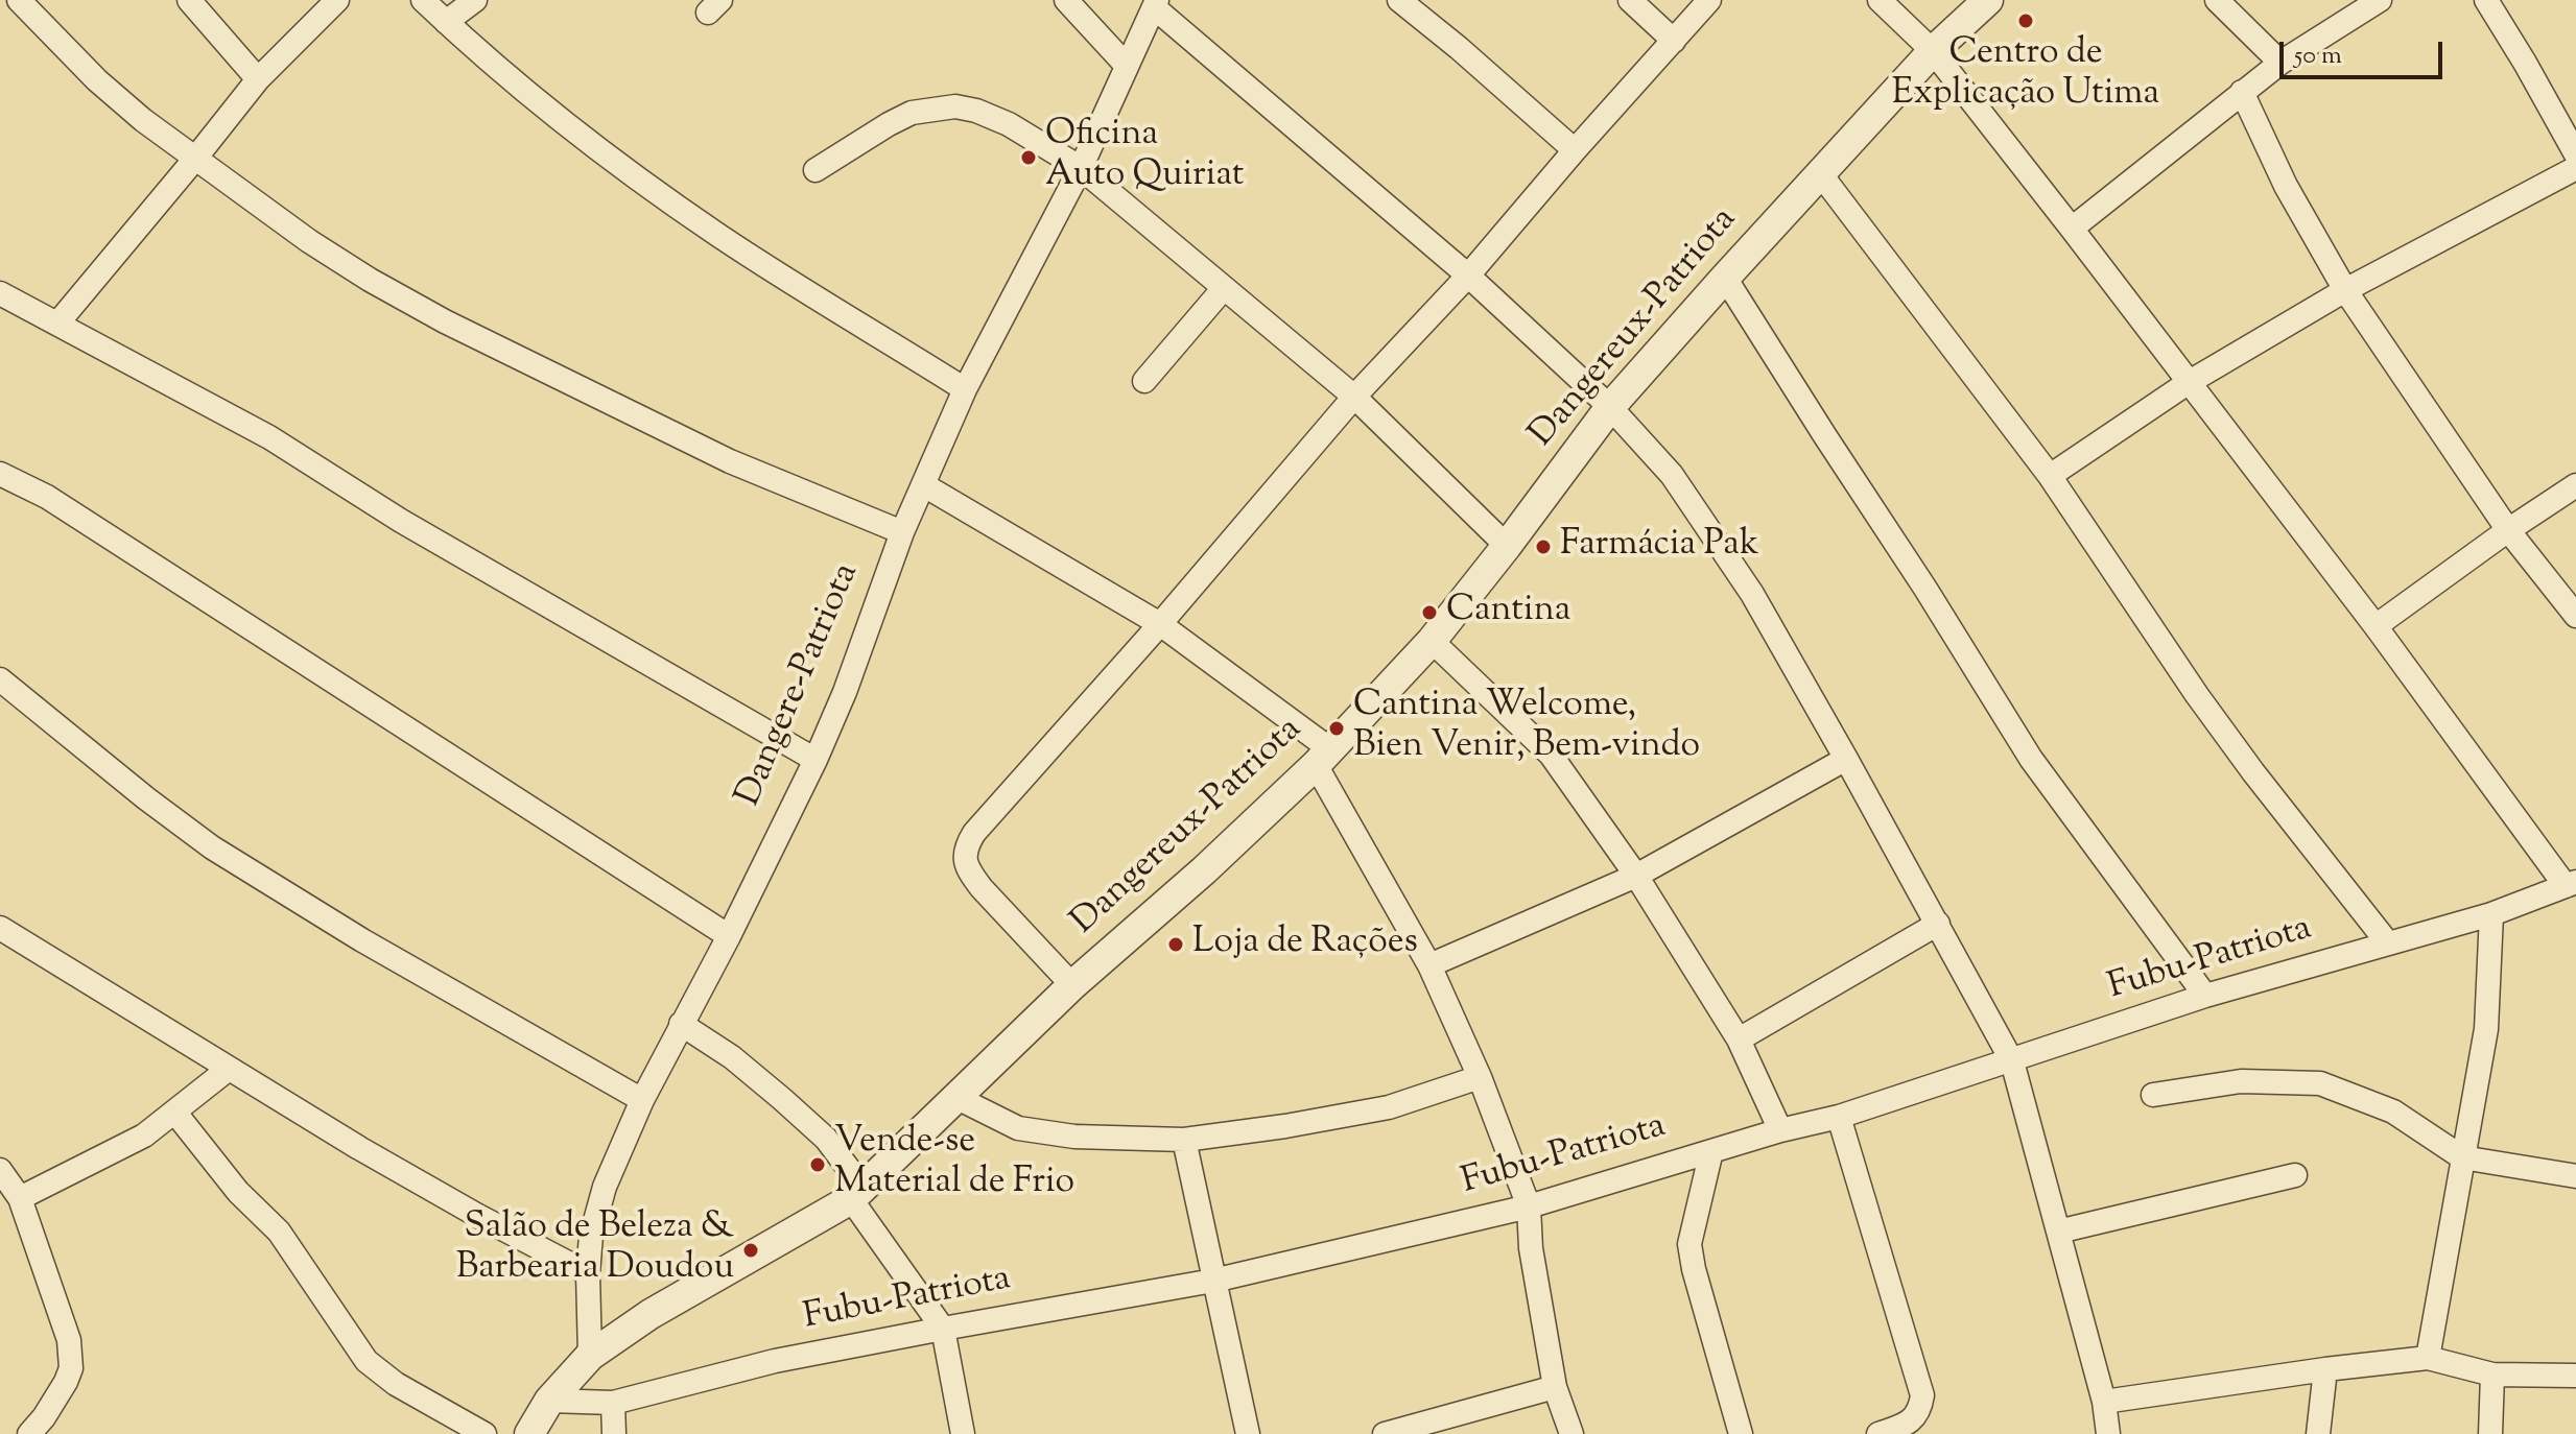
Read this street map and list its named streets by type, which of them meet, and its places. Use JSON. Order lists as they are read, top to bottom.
{
  "streets": {
    "street": ["Dangereux-Patriota", "Dangere-Patriota", "Fubu-Patriota"]
  },
  "crossings": [
    ["Dangereux-Patriota", "Dangere-Patriota"]
  ],
  "places": [
    "Centro de Explicação Utima",
    "Oficina Auto Quiriat",
    "Farmácia Pak",
    "Cantina",
    "Cantina Welcome, Bien Venir, Bem-vindo",
    "Loja de Rações",
    "Vende-se Material de Frio",
    "Salão de Beleza & Barbearia Doudou"
  ],
  "scale_bar": "50 m"
}
